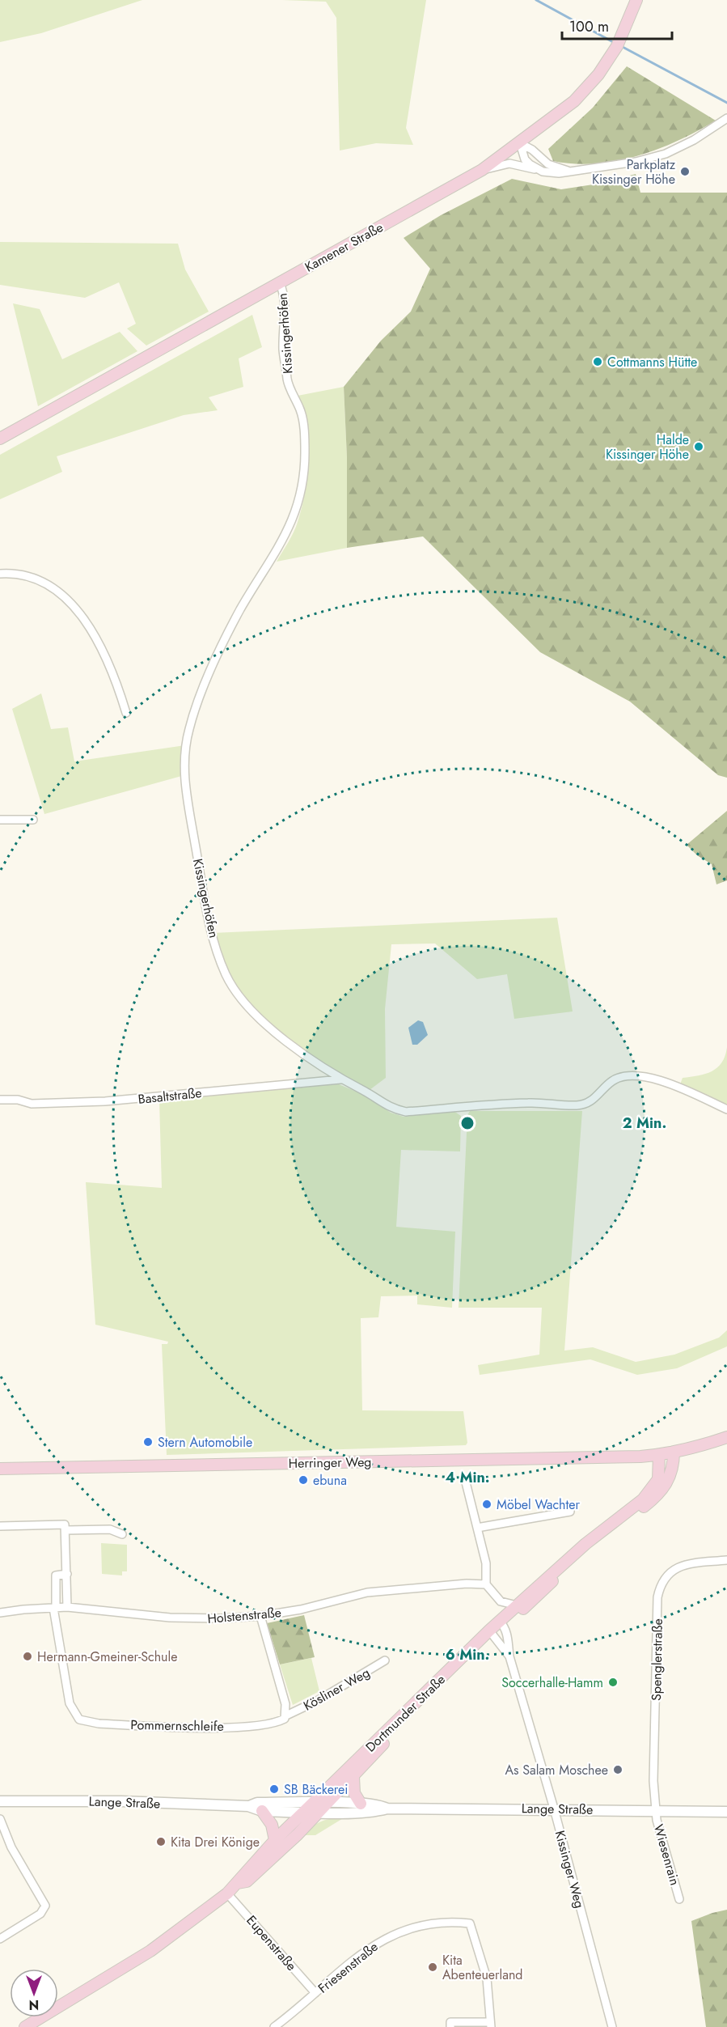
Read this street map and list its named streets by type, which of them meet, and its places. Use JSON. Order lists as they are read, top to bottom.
{
  "streets": {
    "main road": ["Kamener Straße", "Herringer Weg", "Dortmunder Straße"],
    "street": [
      "Kissingerhöfen",
      "Basaltstraße",
      "Holstenstraße",
      "Spenglerstraße",
      "Kösliner Weg",
      "Pommernschleife",
      "Lange Straße",
      "Wiesenrain",
      "Kissinger Weg",
      "Eupenstraße",
      "Friesenstraße"
    ]
  },
  "crossings": [
    ["Kamener Straße", "Kissingerhöfen"],
    ["Kissingerhöfen", "Basaltstraße"],
    ["Herringer Weg", "Dortmunder Straße"],
    ["Holstenstraße", "Pommernschleife"],
    ["Spenglerstraße", "Lange Straße"],
    ["Spenglerstraße", "Wiesenrain"],
    ["Kösliner Weg", "Pommernschleife"],
    ["Dortmunder Straße", "Lange Straße"],
    ["Dortmunder Straße", "Kissinger Weg"],
    ["Dortmunder Straße", "Eupenstraße"],
    ["Lange Straße", "Wiesenrain"],
    ["Lange Straße", "Kissinger Weg"],
    ["Eupenstraße", "Friesenstraße"]
  ],
  "places": [
    "Parkplatz Kissinger Höhe",
    "Cottmanns Hütte",
    "Halde Kissinger Höhe",
    "Stern Automobile",
    "ebuna",
    "Möbel Wachter",
    "Hermann-Gmeiner-Schule",
    "Soccerhalle-Hamm",
    "As Salam Moschee",
    "SB Bäckerei",
    "Kita Drei Könige",
    "Kita Abenteuerland"
  ],
  "scale_bar": "100 m",
  "north": "bottom",
  "rings": ["2 Min.", "4 Min.", "6 Min."]
}
